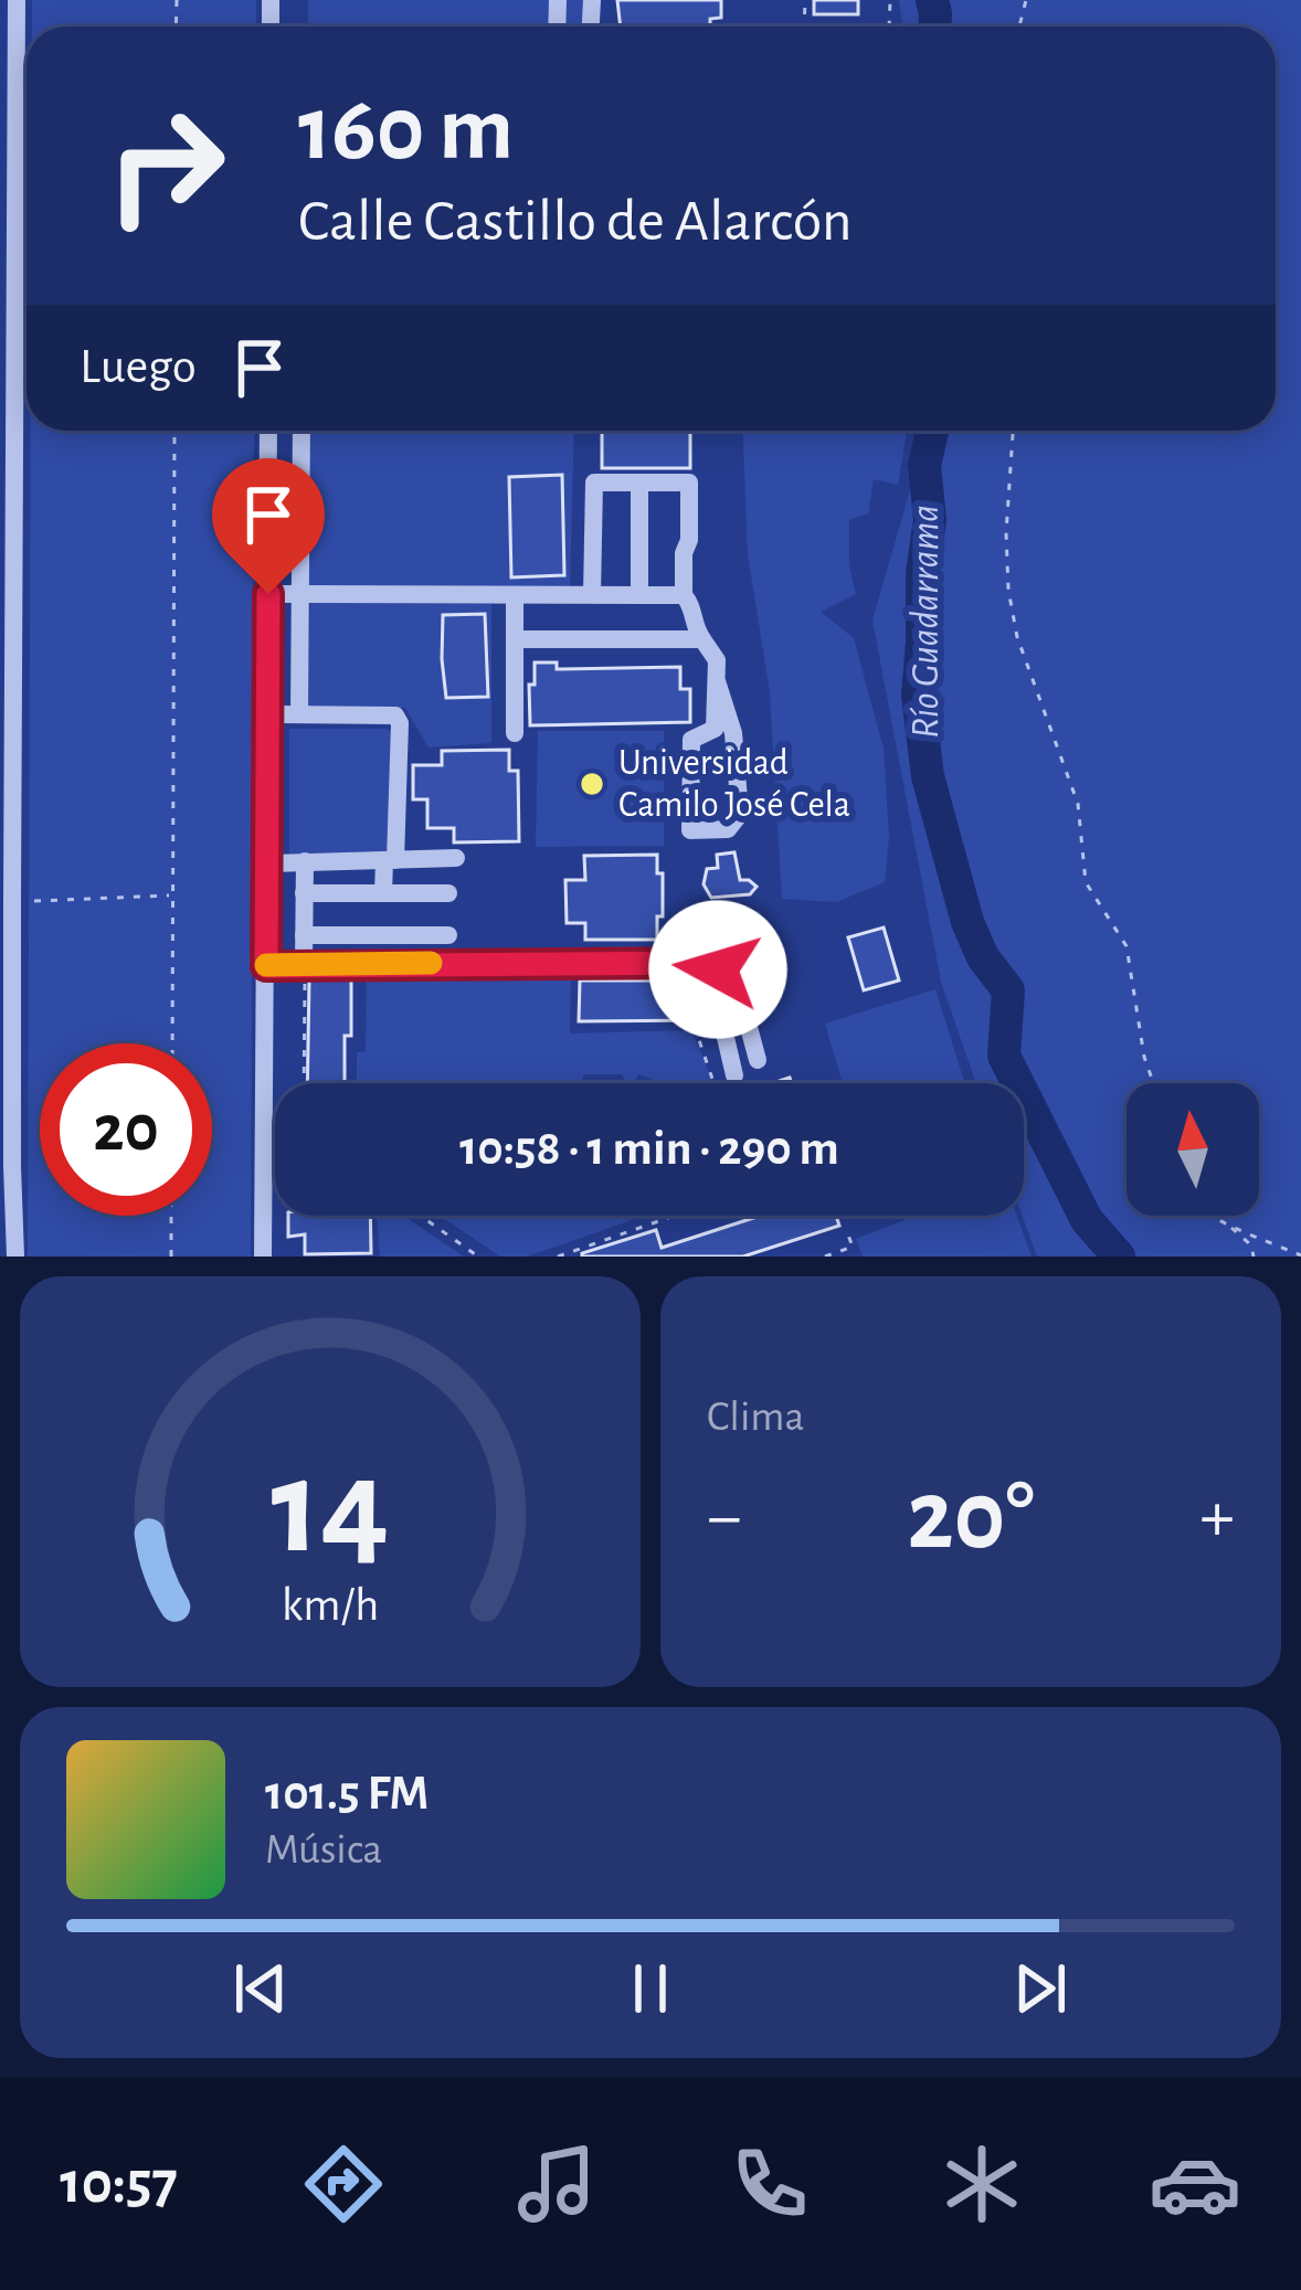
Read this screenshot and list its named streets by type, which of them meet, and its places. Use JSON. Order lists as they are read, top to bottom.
{
  "water": ["Río Guadarrama"],
  "places": ["Universidad Camilo José Cela"],
  "north": "top",
  "page": {
    "turn": ["160 m", "Calle Castillo de Alarcón"],
    "then": "Luego",
    "limit": "20",
    "trip": "10:58 · 1 min · 290 m",
    "tile": "Clima",
    "heat": ["−", "20°", "+"],
    "song": ["101.5 FM", "Música"],
    "tabs": "10:57",
    "gauge": ["14", "km/h"]
  }
}
